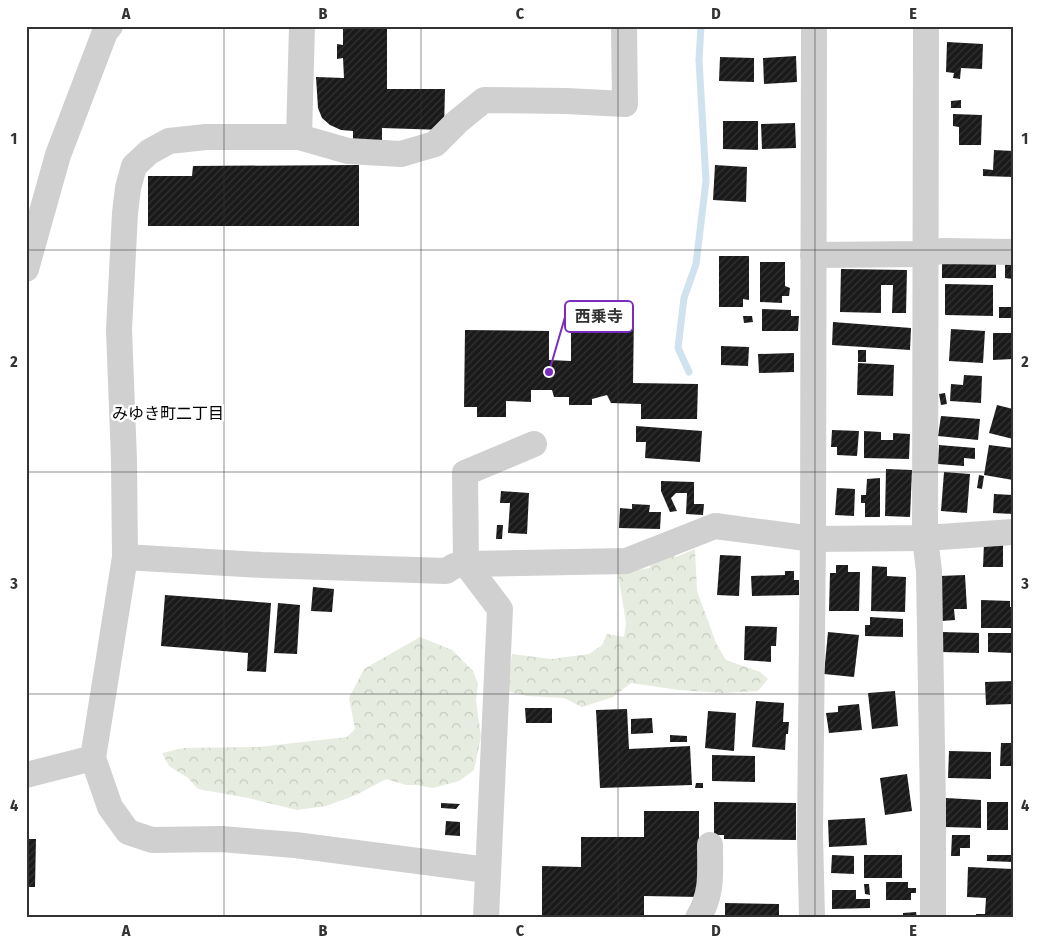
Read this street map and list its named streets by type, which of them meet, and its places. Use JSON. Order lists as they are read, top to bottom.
{
  "districts": ["みゆき町二丁目"],
  "places": ["西乗寺"],
  "grid": {
    "columns": [
      "A",
      "B",
      "C",
      "D",
      "E"
    ],
    "rows": [
      "1",
      "2",
      "3",
      "4"
    ]
  }
}
